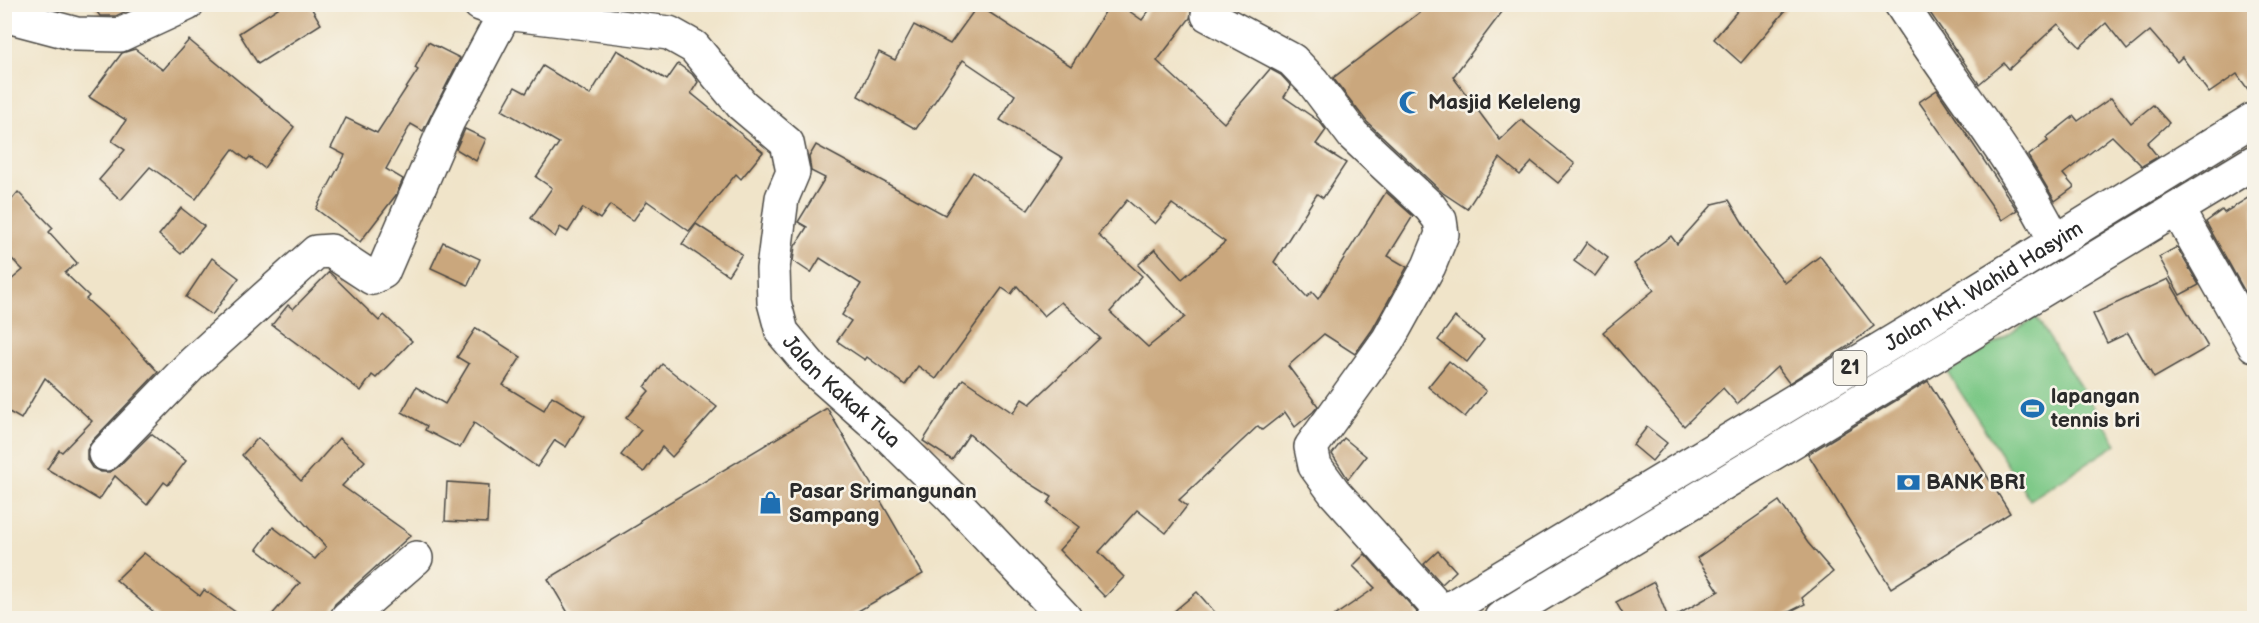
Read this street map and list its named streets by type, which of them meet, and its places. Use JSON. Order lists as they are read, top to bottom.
{
  "streets": {
    "main road": ["Jalan KH. Wahid Hasyim", "21", "Jalan Kakak Tua"]
  },
  "places": {
    "mosque": ["Masjid Keleleng"],
    "sports": ["lapangan tennis bri"],
    "bank": ["BANK BRI"],
    "shop": ["Pasar Srimangunan Sampang"]
  }
}
